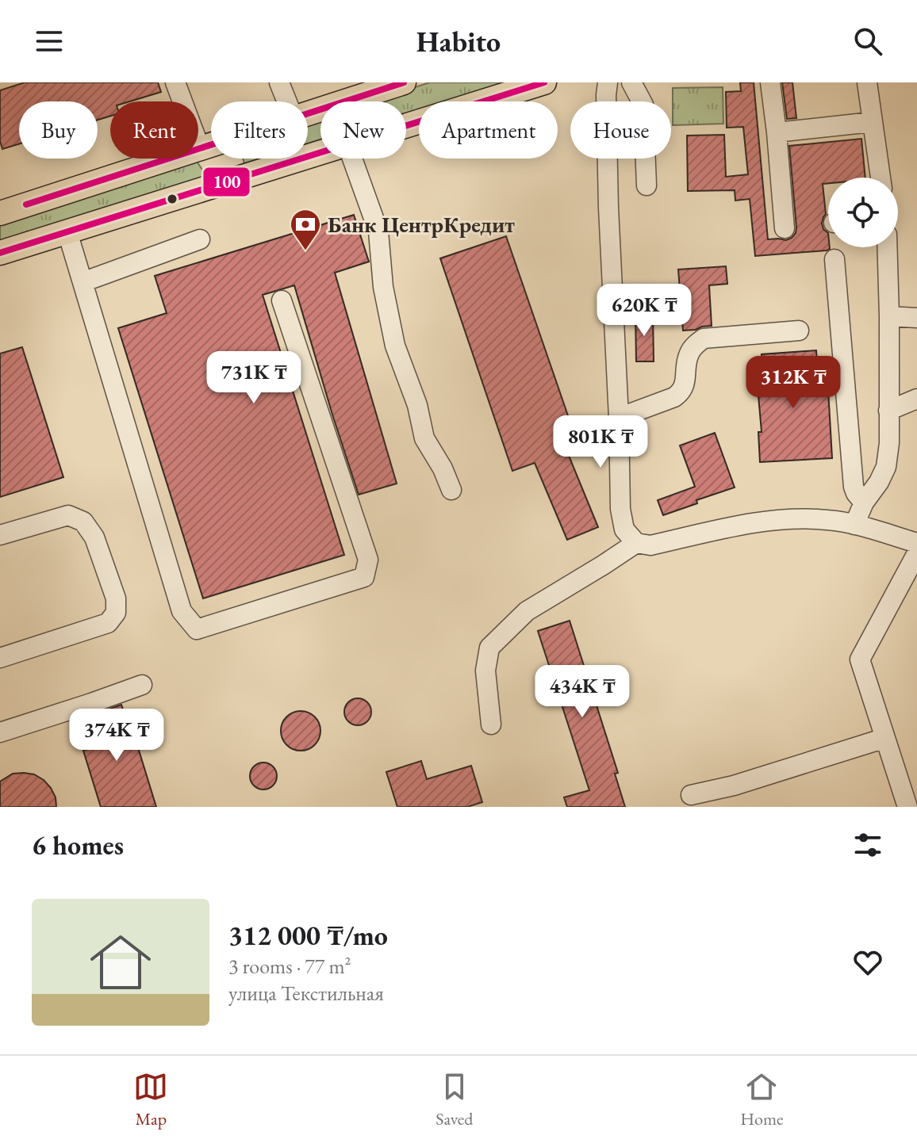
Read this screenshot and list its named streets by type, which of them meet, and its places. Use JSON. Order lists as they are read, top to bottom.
{
  "places": {
    "bank": ["Банк ЦентрКредит"]
  },
  "lines": ["transit line 100"],
  "page": {
    "header": "Habito",
    "chip": [
      "Buy",
      "Rent",
      "Filters",
      "New",
      "Apartment",
      "House"
    ],
    "price": [
      "620K ₸",
      "731K ₸",
      "312K ₸",
      "801K ₸",
      "434K ₸",
      "374K ₸"
    ],
    "heading": "6 homes",
    "list": [
      {
        "name": "312 000 ₸/mo",
        "note": "3 rooms · 77 m² · улица Текстильная"
      }
    ],
    "tabs": ["Map", "Saved", "Home"]
  }
}
